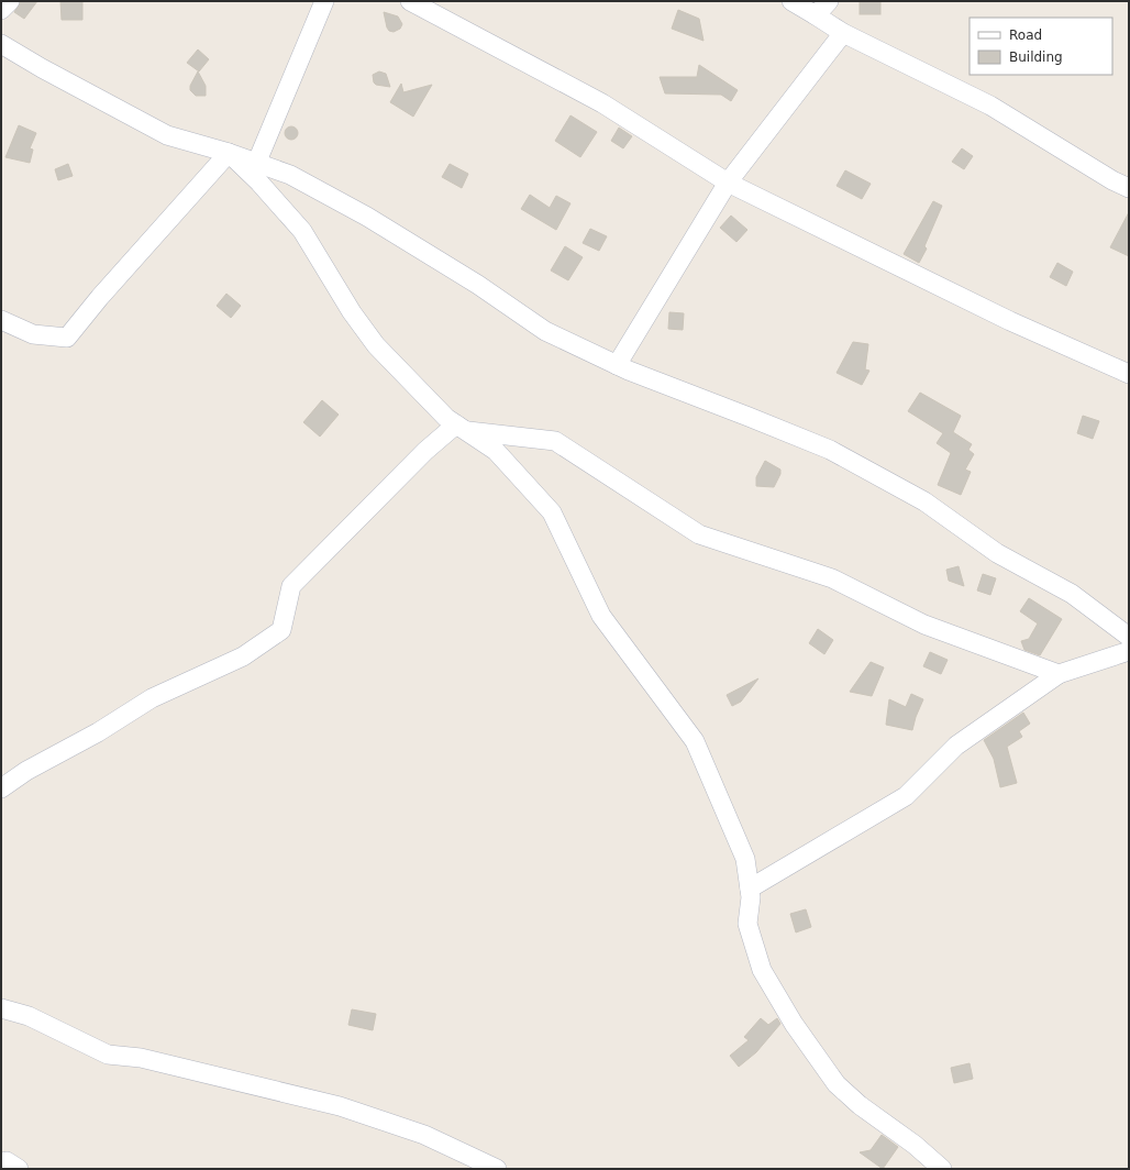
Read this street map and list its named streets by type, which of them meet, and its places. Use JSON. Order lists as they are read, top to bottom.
{
  "legend": ["Road", "Building"]
}
